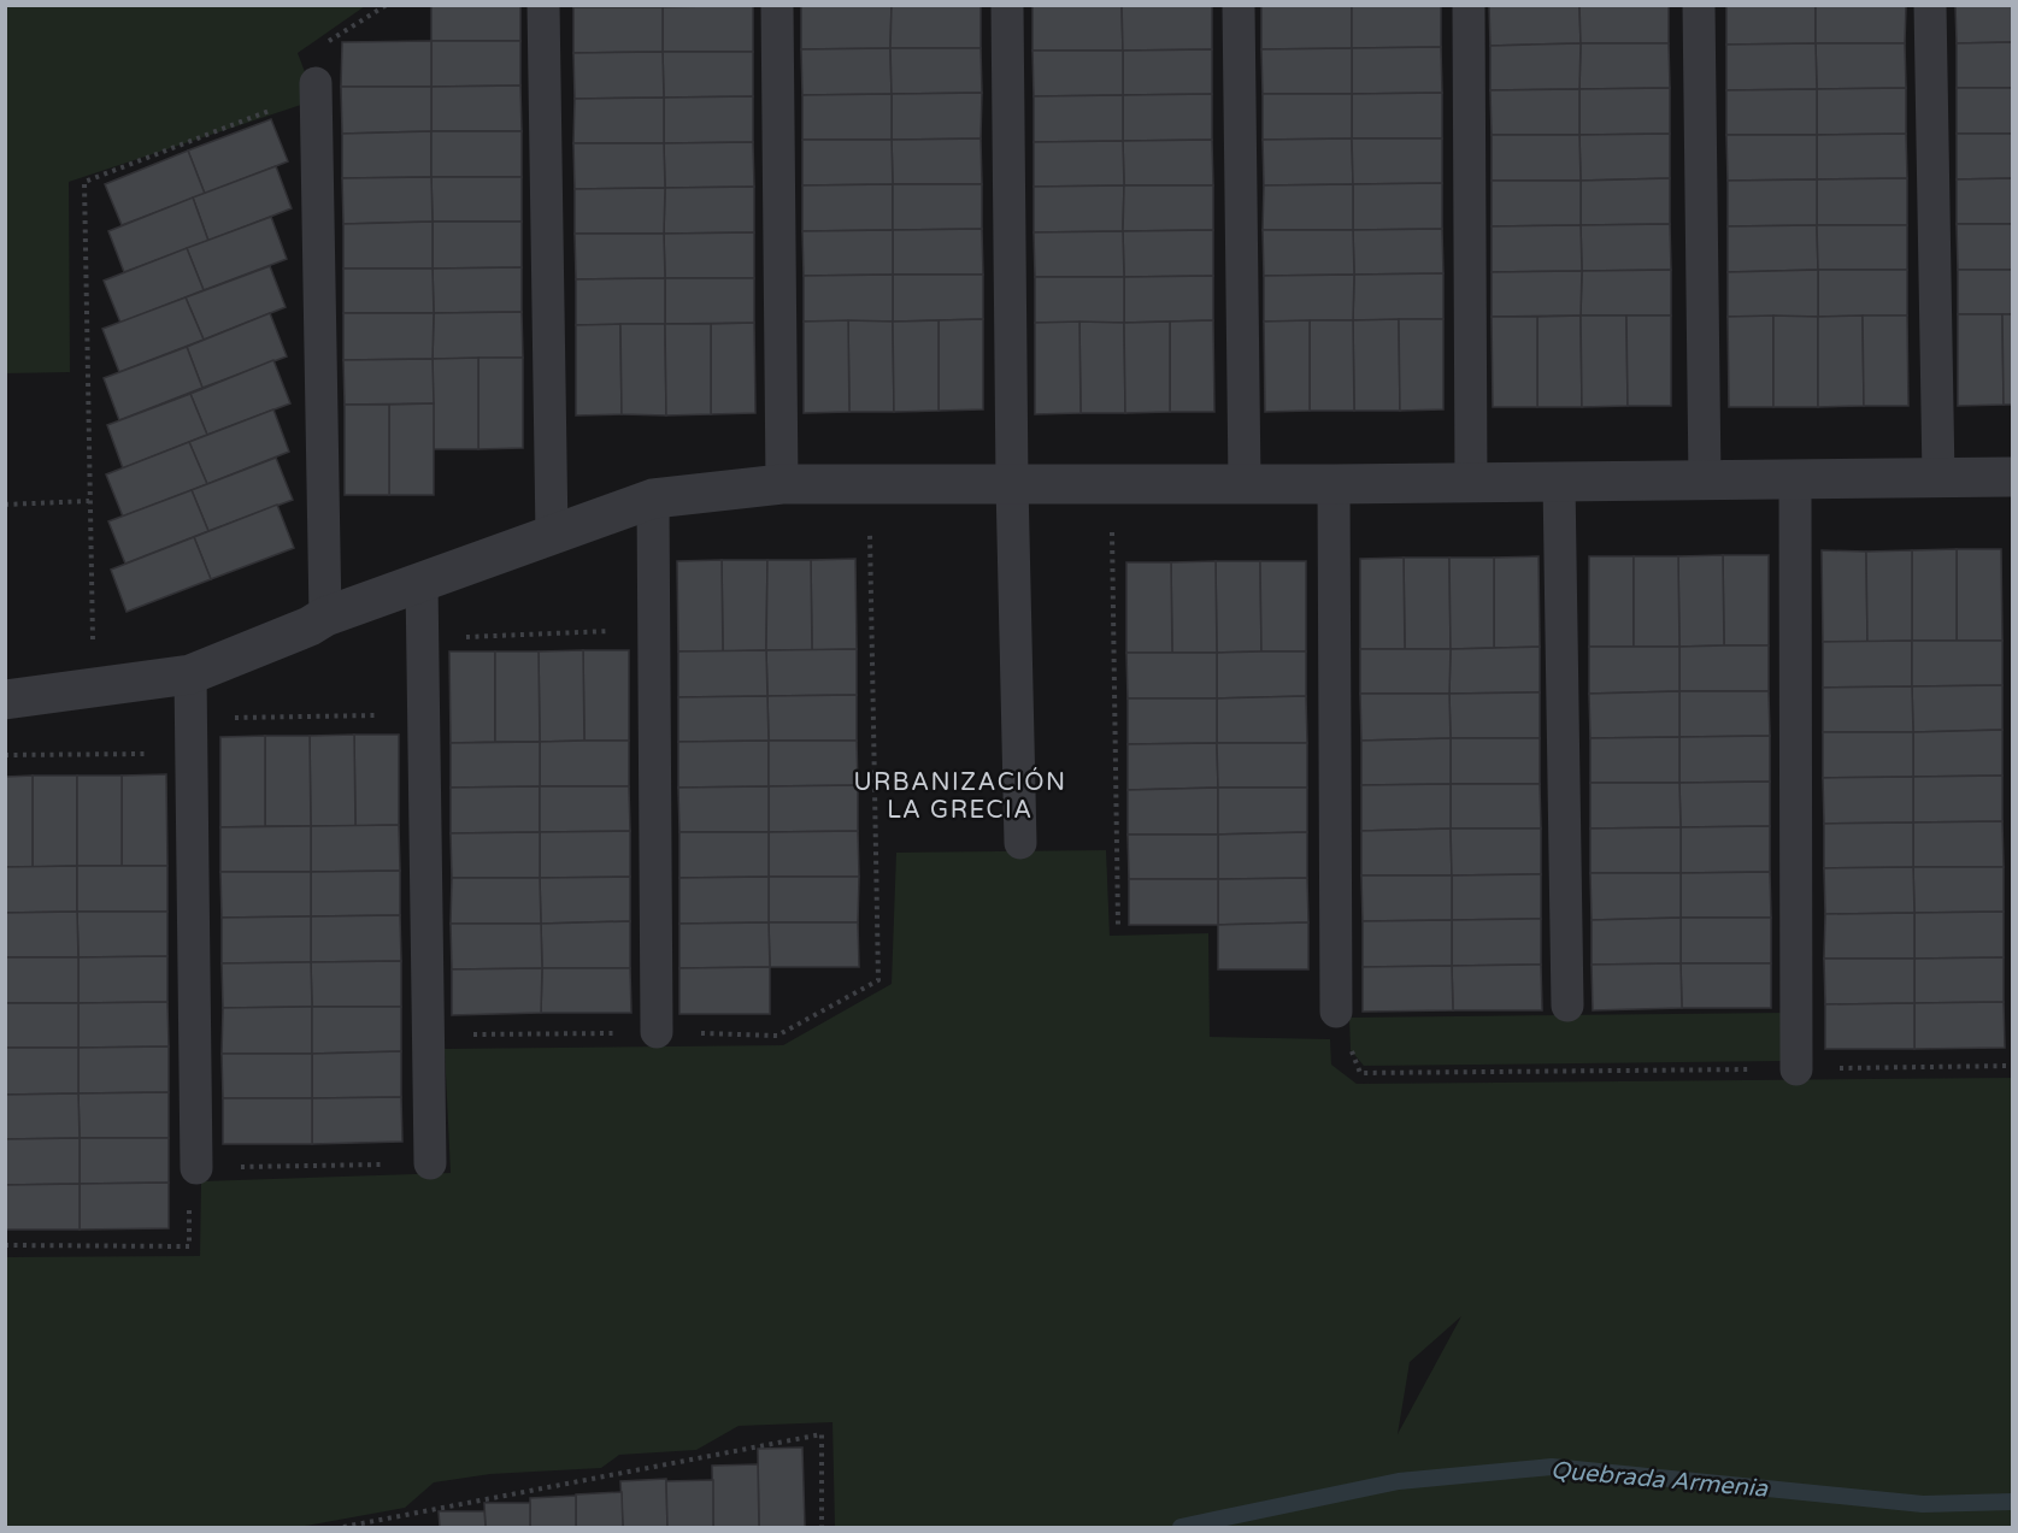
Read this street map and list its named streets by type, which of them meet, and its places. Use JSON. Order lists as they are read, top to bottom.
{
  "districts": ["URBANIZACIÓN LA GRECIA"],
  "water": ["Quebrada Armenia"]
}
